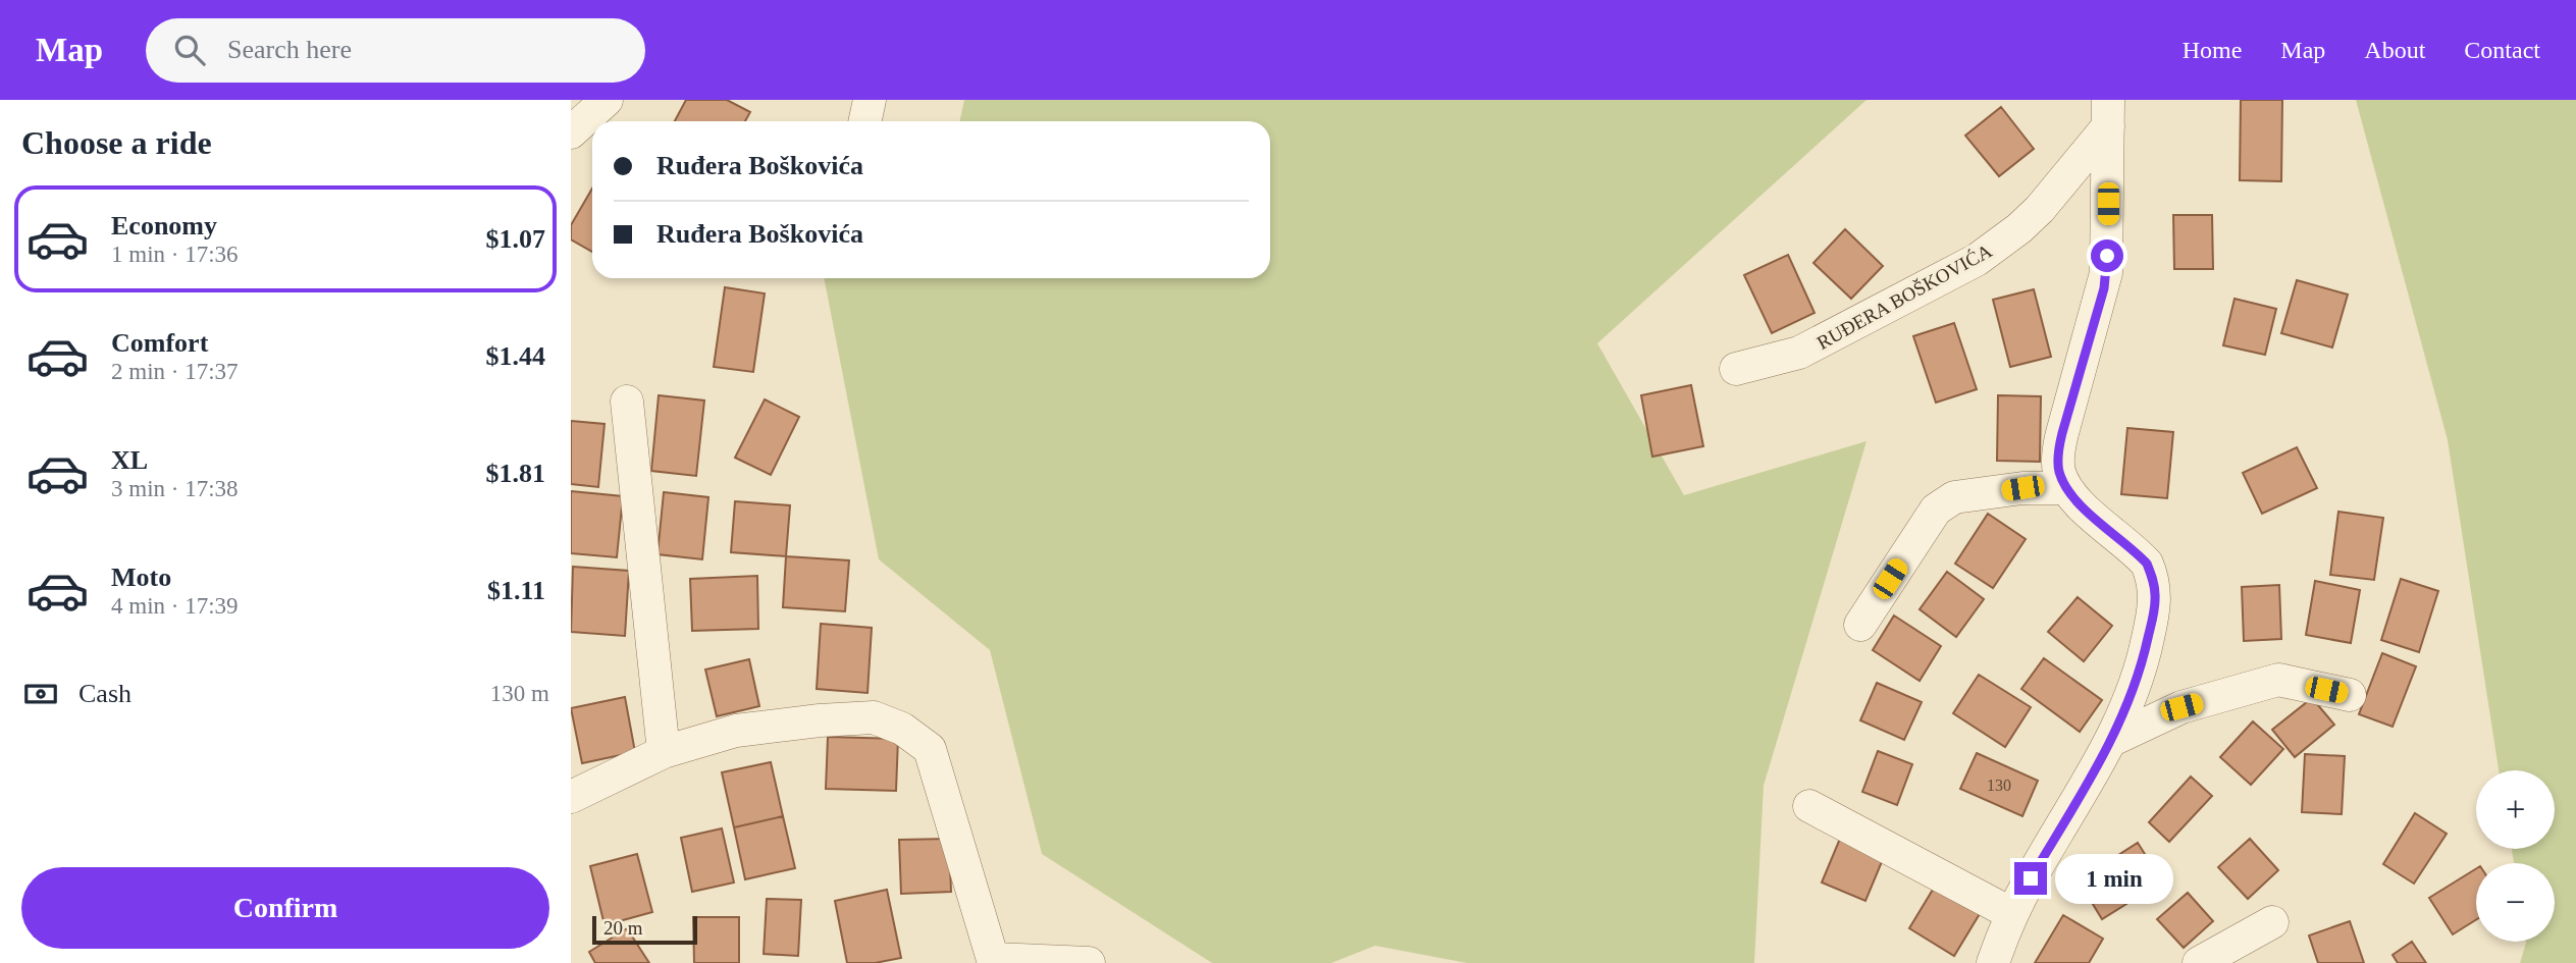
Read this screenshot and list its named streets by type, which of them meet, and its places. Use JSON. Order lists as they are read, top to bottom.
{
  "streets": {
    "street": ["RUĐERA BOŠKOVIĆA"]
  },
  "house_numbers": ["130"],
  "scale_bar": "20 m",
  "page": {
    "header": "Map",
    "search": "Search here",
    "nav": [
      "Home",
      "Map",
      "About",
      "Contact"
    ],
    "heading": "Choose a ride",
    "banner": ["Ruđera Boškovića", "Ruđera Boškovića"],
    "list": [
      {
        "name": "Economy",
        "note": "1 min · 17:36",
        "value": "$1.07"
      },
      {
        "name": "Comfort",
        "note": "2 min · 17:37",
        "value": "$1.44"
      },
      {
        "name": "XL",
        "note": "3 min · 17:38",
        "value": "$1.81"
      },
      {
        "name": "Moto",
        "note": "4 min · 17:39",
        "value": "$1.11"
      }
    ],
    "pay": ["Cash", "130 m"],
    "map_buttons": ["+", "−"],
    "buttons": "Confirm",
    "bubble": "1 min",
    "scale": "20 m"
  }
}
